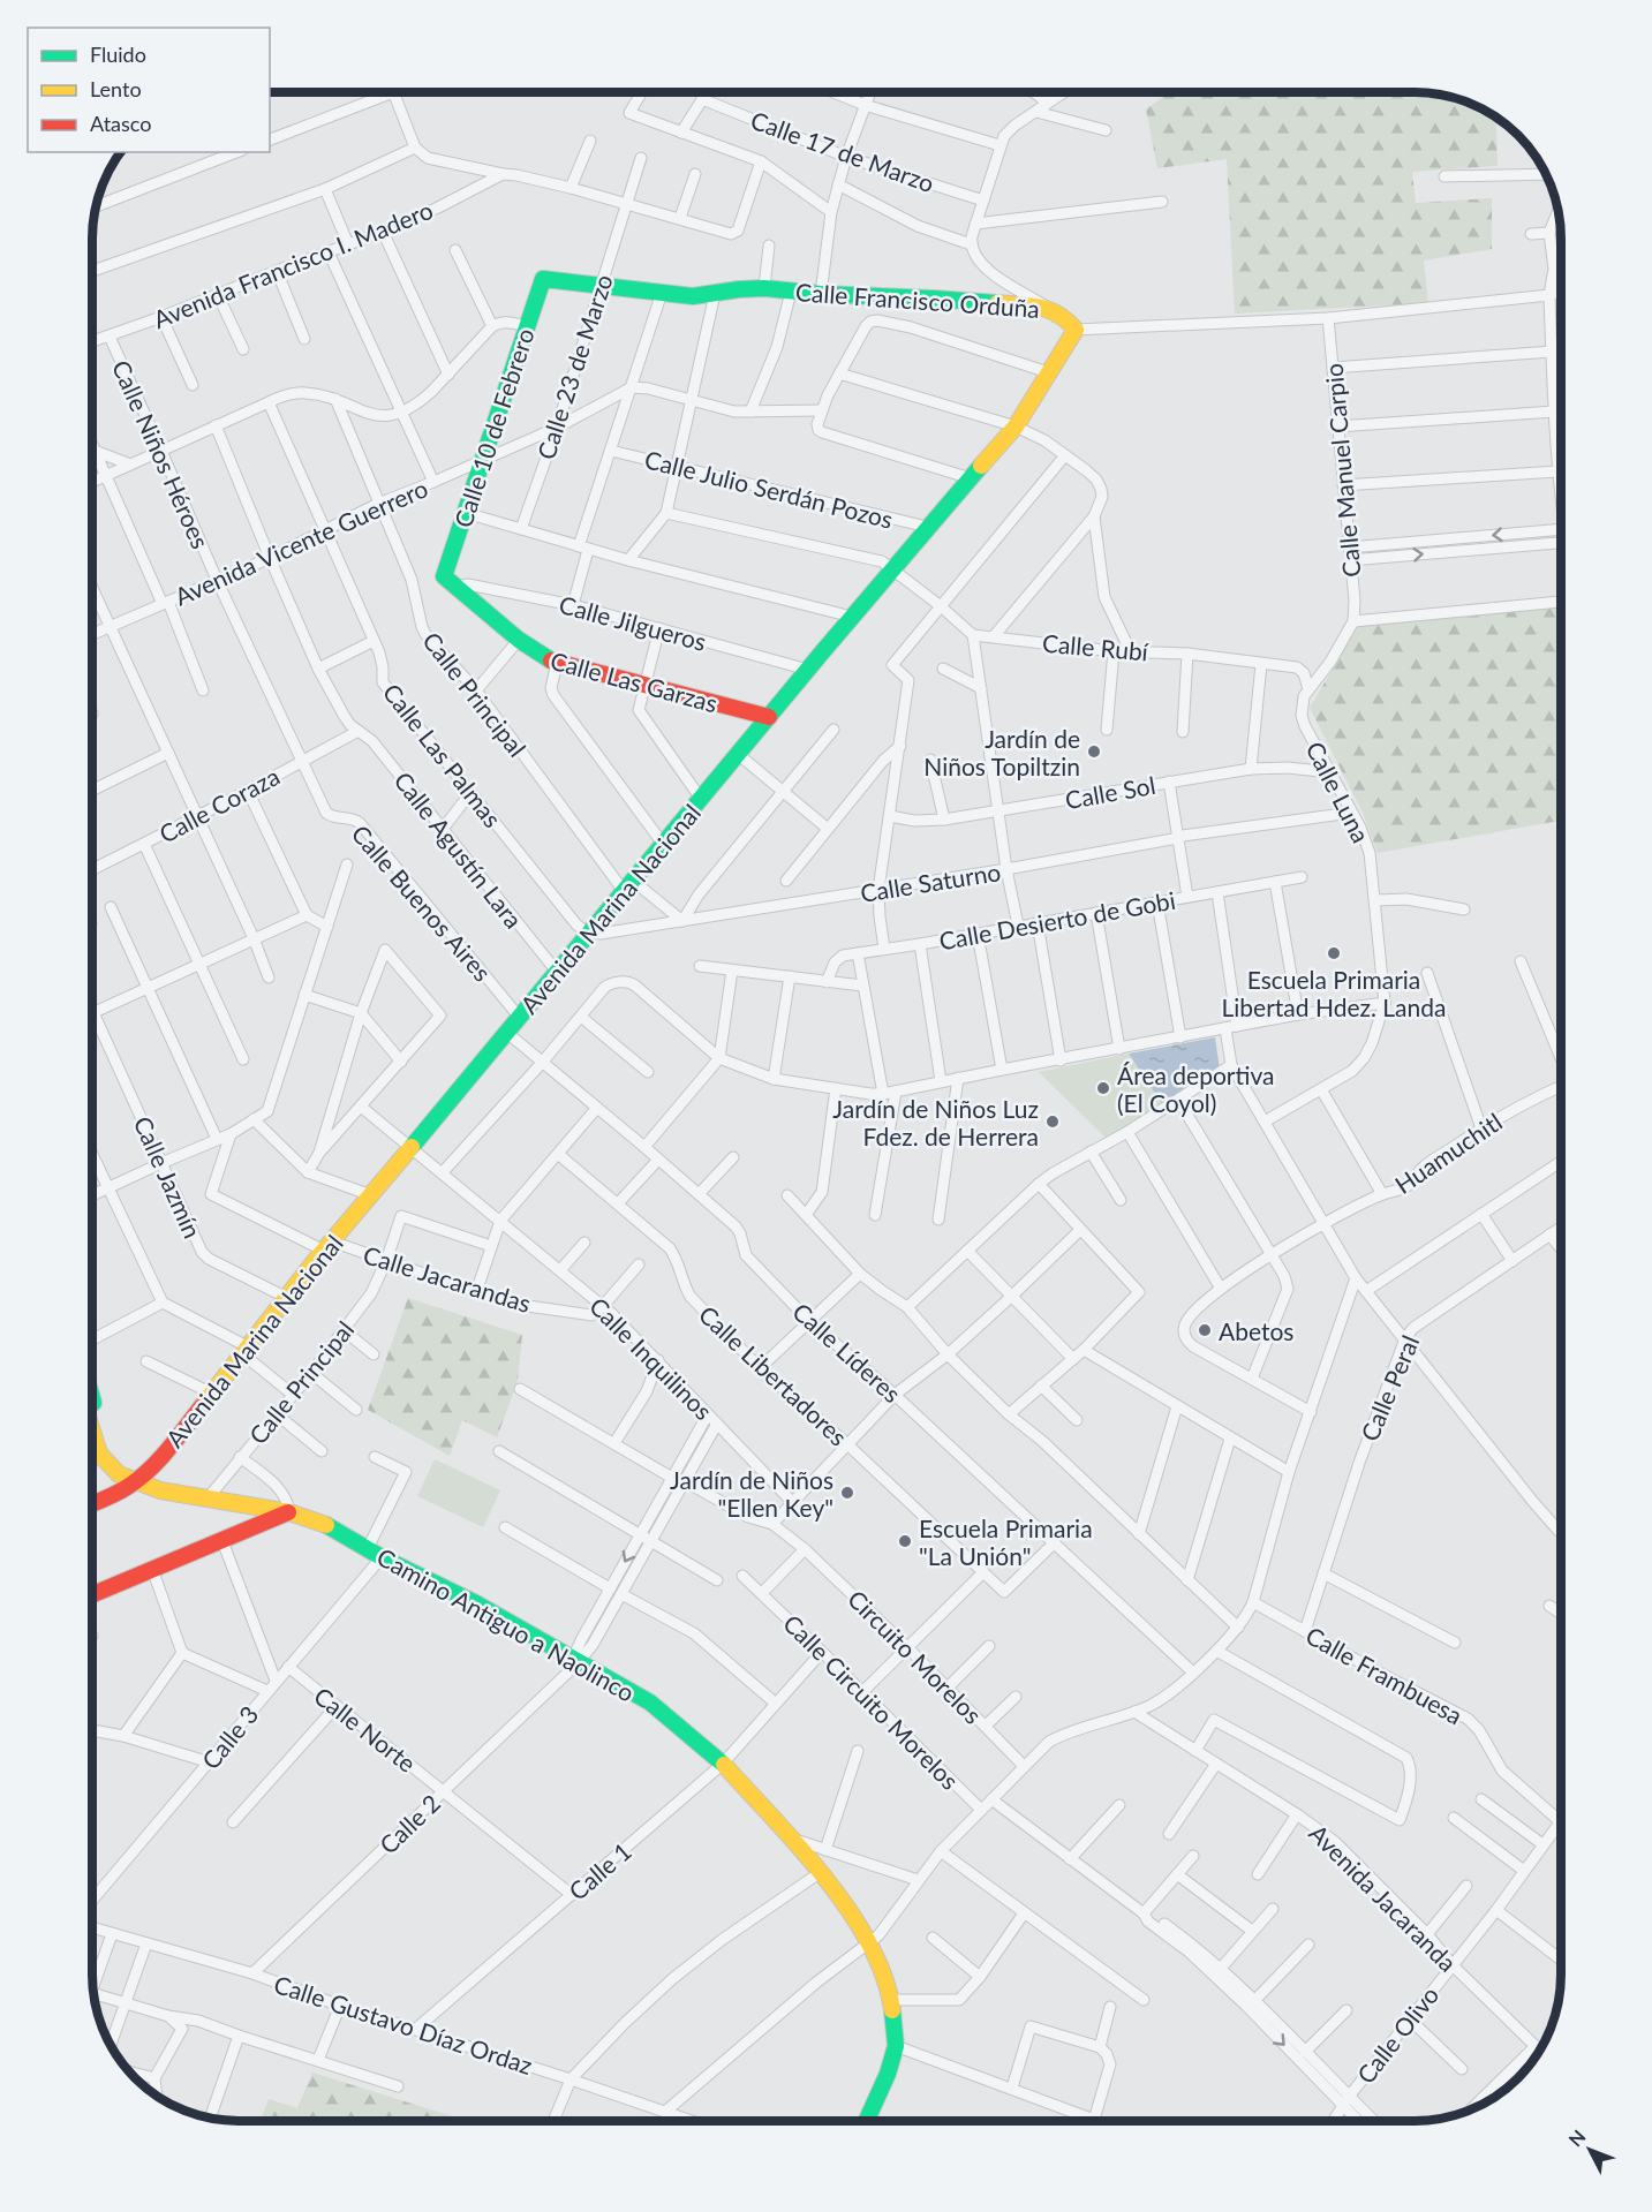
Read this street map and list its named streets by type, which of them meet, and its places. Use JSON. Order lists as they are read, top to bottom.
{
  "streets": {
    "street": [
      "Calle 17 de Marzo",
      "Avenida Francisco I. Madero",
      "Calle Francisco Orduña",
      "Calle 23 de Marzo",
      "Calle 10 de Febrero",
      "Calle Niños Héroes",
      "Calle Manuel Carpio",
      "Calle Julio Serdán Pozos",
      "Avenida Vicente Guerrero",
      "Calle Jilgueros",
      "Calle Rubí",
      "Calle Las Garzas",
      "Calle Principal",
      "Calle Las Palmas",
      "Calle Sol",
      "Calle Luna",
      "Calle Coraza",
      "Calle Agustín Lara",
      "Calle Saturno",
      "Calle Buenos Aires",
      "Avenida Marina Nacional",
      "Calle Desierto de Gobi",
      "Huamuchitl",
      "Calle Jazmín",
      "Calle Jacarandas",
      "Calle Líderes",
      "Calle Inquilinos",
      "Calle Libertadores",
      "Calle Peral",
      "Camino Antiguo a Naolinco",
      "Circuito Morelos",
      "Calle Frambuesa",
      "Calle Circuito Morelos",
      "Calle Norte",
      "Calle 3",
      "Calle 2",
      "Calle 1",
      "Avenida Jacaranda",
      "Calle Gustavo Díaz Ordaz",
      "Calle Olivo"
    ]
  },
  "crossings": [
    ["Avenida Francisco I. Madero", "Calle Niños Héroes"],
    ["Calle Francisco Orduña", "Calle 23 de Marzo"],
    ["Calle Francisco Orduña", "Calle 10 de Febrero"],
    ["Calle Francisco Orduña", "Avenida Marina Nacional"],
    ["Calle 23 de Marzo", "Avenida Vicente Guerrero"],
    ["Calle 10 de Febrero", "Avenida Vicente Guerrero"],
    ["Calle 10 de Febrero", "Calle Jilgueros"],
    ["Calle 10 de Febrero", "Calle Las Garzas"],
    ["Calle Niños Héroes", "Avenida Vicente Guerrero"],
    ["Calle Niños Héroes", "Calle Coraza"],
    ["Calle Niños Héroes", "Calle Buenos Aires"],
    ["Calle Manuel Carpio", "Calle Luna"],
    ["Calle Julio Serdán Pozos", "Avenida Marina Nacional"],
    ["Avenida Vicente Guerrero", "Calle Principal"],
    ["Avenida Vicente Guerrero", "Calle Las Palmas"],
    ["Avenida Vicente Guerrero", "Calle Agustín Lara"],
    ["Calle Jilgueros", "Calle Las Garzas"],
    ["Calle Jilgueros", "Avenida Marina Nacional"],
    ["Calle Rubí", "Calle Luna"],
    ["Calle Las Garzas", "Avenida Marina Nacional"],
    ["Calle Principal", "Calle Saturno"],
    ["Calle Principal", "Avenida Marina Nacional"],
    ["Calle Principal", "Calle Jacarandas"],
    ["Calle Principal", "Camino Antiguo a Naolinco"],
    ["Calle Las Palmas", "Calle Saturno"],
    ["Calle Las Palmas", "Avenida Marina Nacional"],
    ["Calle Sol", "Calle Luna"],
    ["Calle Luna", "Calle Saturno"],
    ["Calle Coraza", "Calle Agustín Lara"],
    ["Calle Coraza", "Calle Buenos Aires"],
    ["Calle Agustín Lara", "Avenida Marina Nacional"],
    ["Calle Saturno", "Avenida Marina Nacional"],
    ["Calle Buenos Aires", "Avenida Marina Nacional"],
    ["Avenida Marina Nacional", "Calle Jazmín"],
    ["Avenida Marina Nacional", "Calle Jacarandas"],
    ["Avenida Marina Nacional", "Calle Líderes"],
    ["Avenida Marina Nacional", "Calle Inquilinos"],
    ["Avenida Marina Nacional", "Camino Antiguo a Naolinco"],
    ["Calle Jacarandas", "Calle Inquilinos"],
    ["Calle Líderes", "Calle Libertadores"],
    ["Calle Inquilinos", "Calle 2"],
    ["Calle Peral", "Calle Frambuesa"],
    ["Camino Antiguo a Naolinco", "Calle 3"],
    ["Camino Antiguo a Naolinco", "Calle 2"],
    ["Camino Antiguo a Naolinco", "Calle 1"],
    ["Calle Frambuesa", "Calle Olivo"],
    ["Calle Circuito Morelos", "Calle 1"],
    ["Calle Norte", "Calle 3"],
    ["Calle Norte", "Calle 2"],
    ["Calle Norte", "Calle 1"],
    ["Calle 2", "Calle Gustavo Díaz Ordaz"],
    ["Calle 1", "Calle Gustavo Díaz Ordaz"],
    ["Avenida Jacaranda", "Calle Olivo"]
  ],
  "places": [
    "Jardín de Niños Topiltzin",
    "Escuela Primaria Libertad Hdez. Landa",
    "Área deportiva (El Coyol)",
    "Jardín de Niños Luz Fdez. de Herrera",
    "Abetos",
    "Jardín de Niños \"Ellen Key\"",
    "Escuela Primaria \"La Unión\""
  ],
  "legend": ["Fluido", "Lento", "Atasco"],
  "north": "top left"
}
